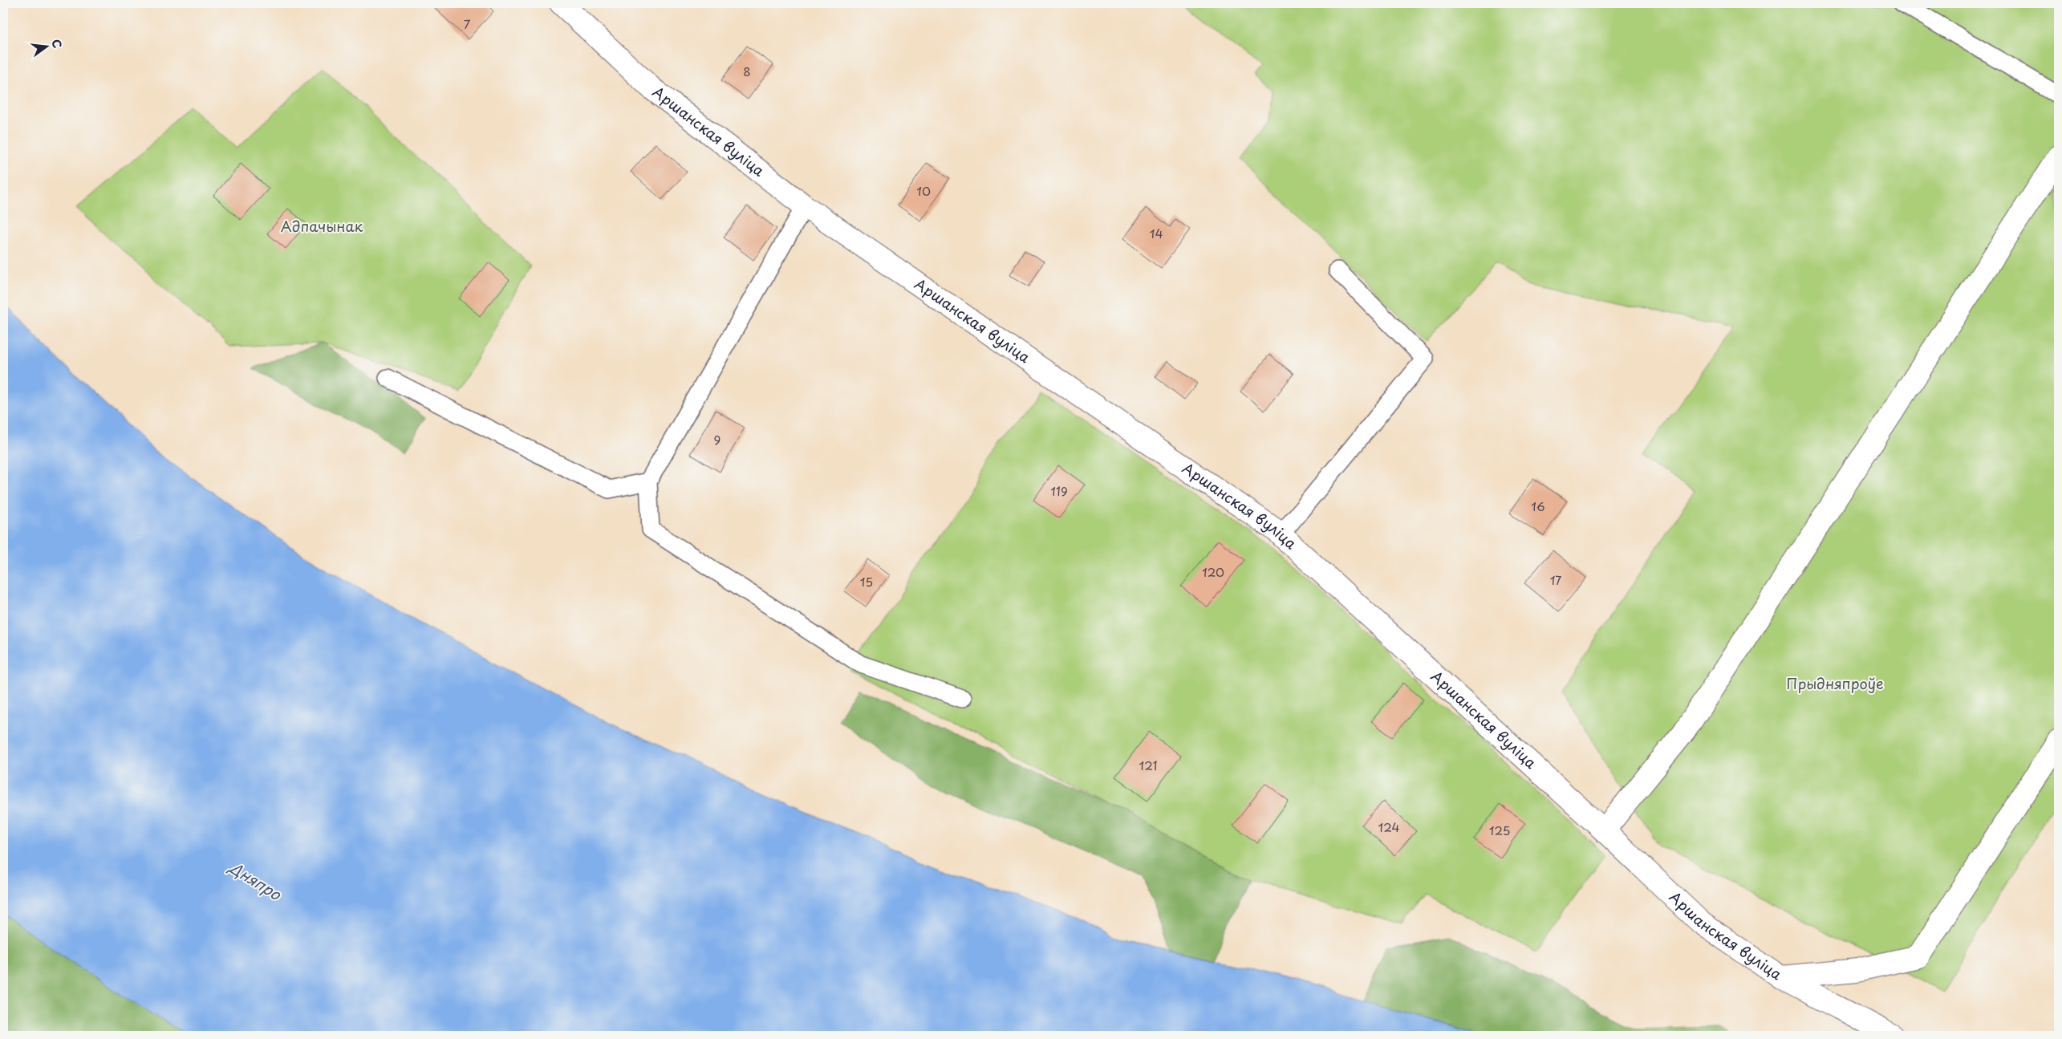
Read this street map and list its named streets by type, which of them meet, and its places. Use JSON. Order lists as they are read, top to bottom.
{
  "streets": {
    "street": ["Аршанская вуліца"]
  },
  "water": ["Дняпро"],
  "parks": ["Адпачынак", "Прыдняпроўе"],
  "house_numbers": [
    "7",
    "8",
    "10",
    "14",
    "9",
    "119",
    "16",
    "120",
    "17",
    "15",
    "121",
    "124",
    "125"
  ],
  "north": "right"
}
